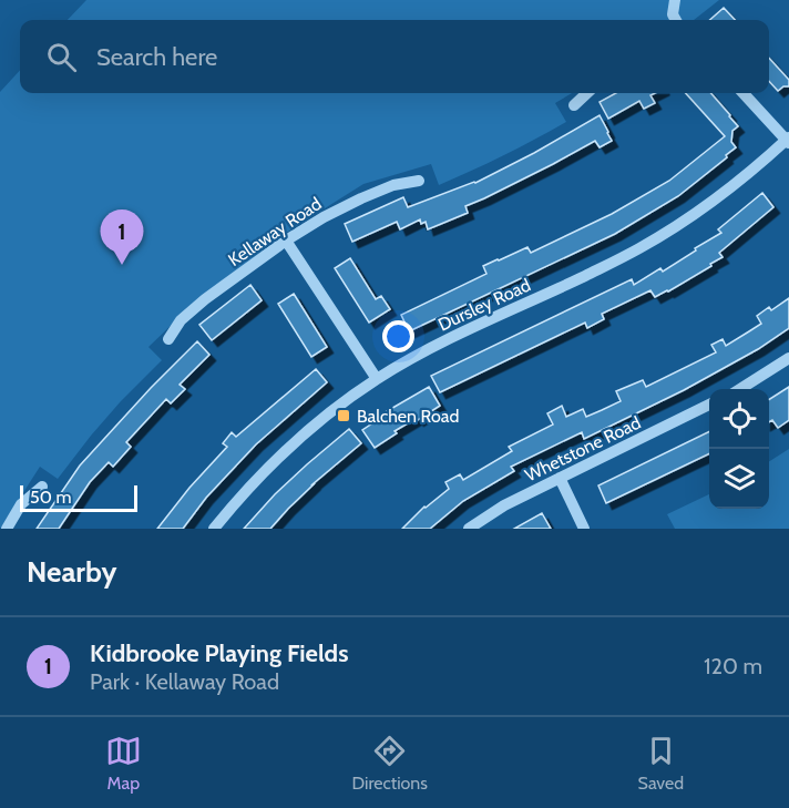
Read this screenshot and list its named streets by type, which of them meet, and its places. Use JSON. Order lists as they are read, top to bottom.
{
  "streets": {
    "street": ["Kellaway Road", "Dursley Road", "Whetstone Road"]
  },
  "places": {
    "transit": ["Balchen Road"]
  },
  "scale_bar": "50 m",
  "page": {
    "search": "Search here",
    "pins": "1",
    "scale": "50 m",
    "heading": "Nearby",
    "list": [
      {
        "mark": "1",
        "name": "Kidbrooke Playing Fields",
        "note": "Park · Kellaway Road",
        "value": "120 m"
      }
    ],
    "nav": ["Map", "Directions", "Saved"]
  }
}
